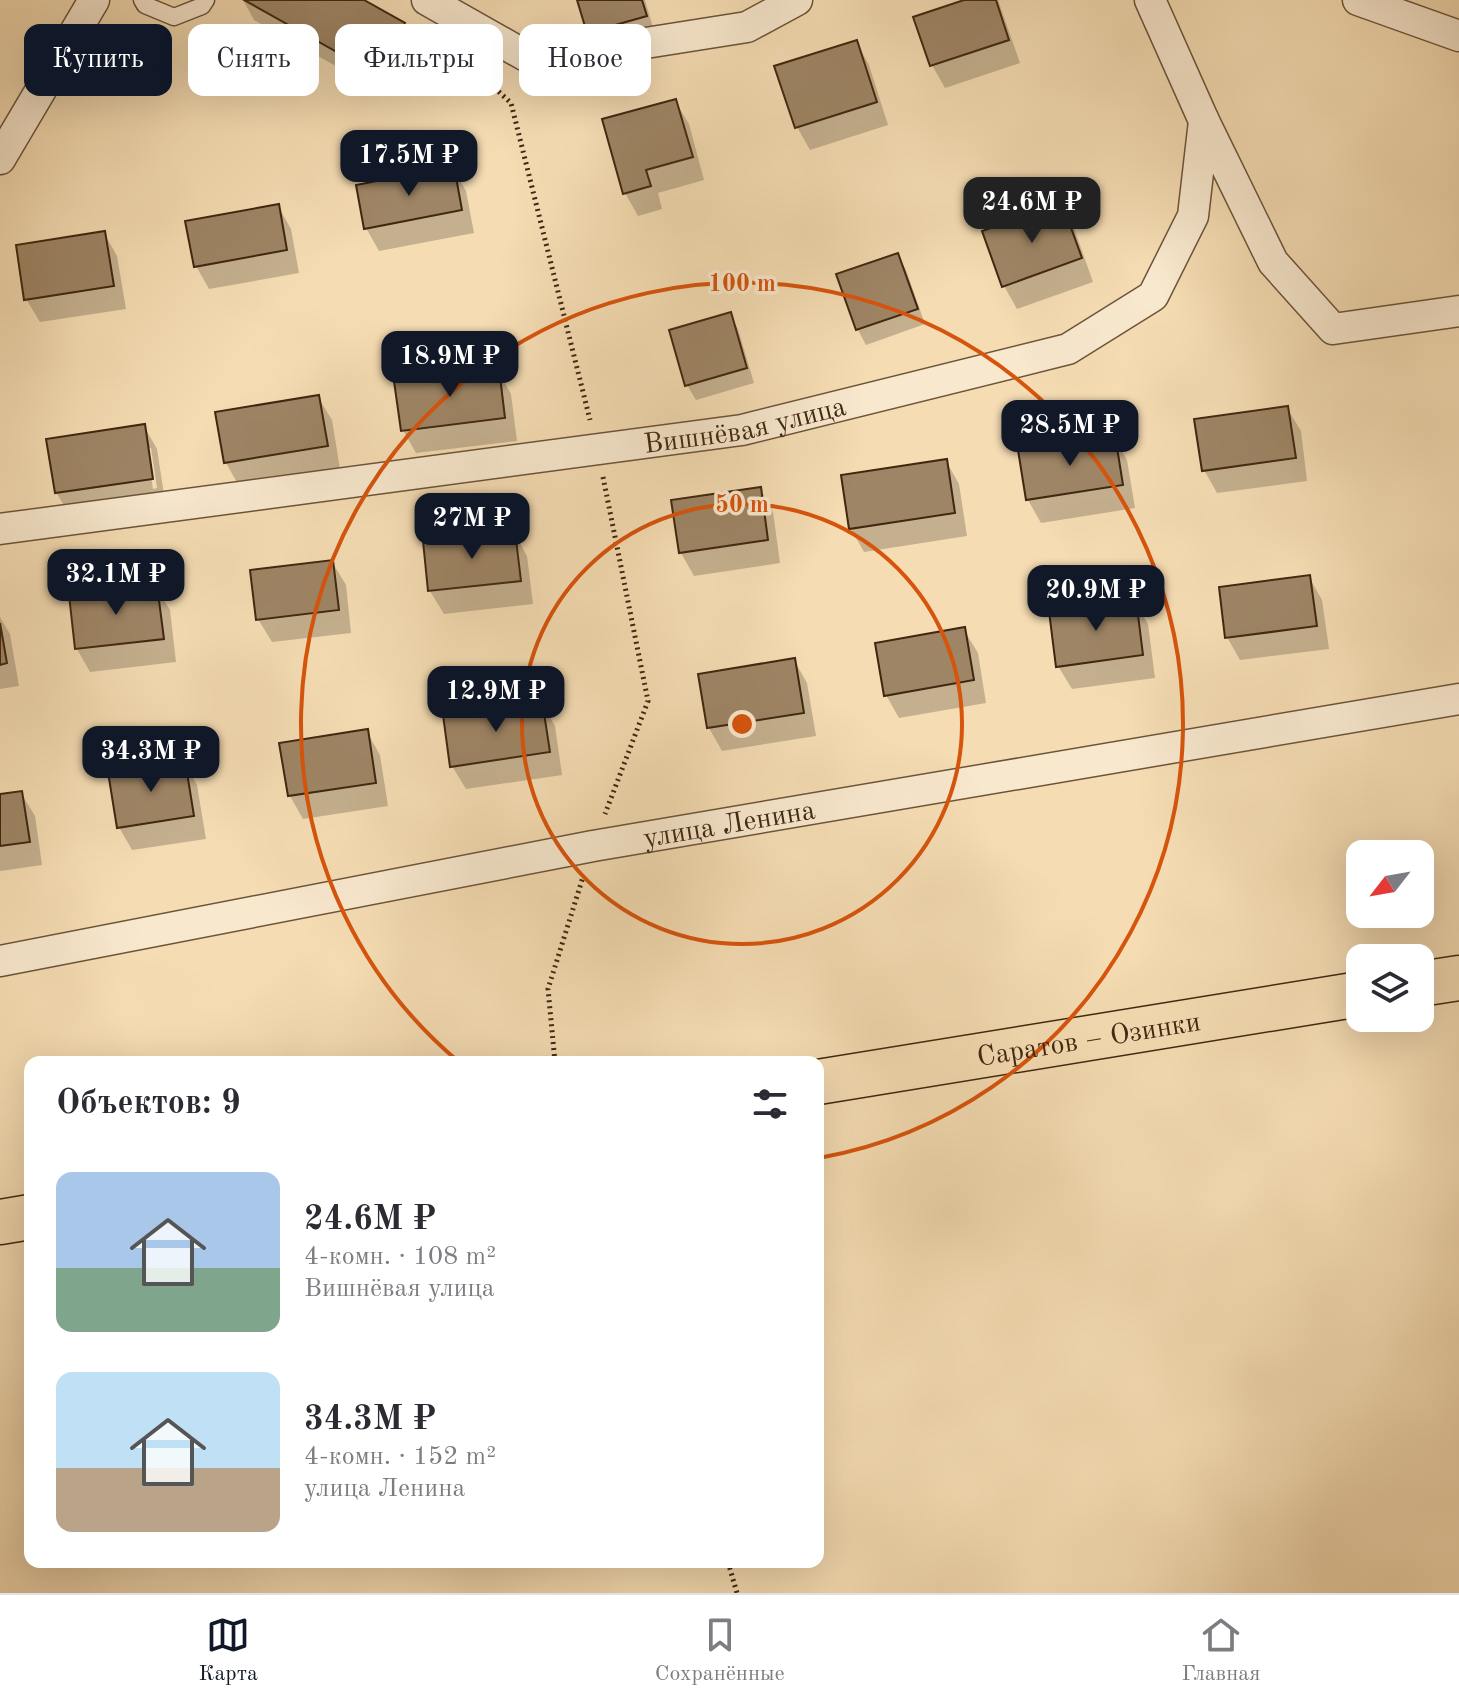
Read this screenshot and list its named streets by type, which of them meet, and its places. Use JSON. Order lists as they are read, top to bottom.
{
  "streets": {
    "highway": ["Саратов – Озинки"],
    "street": ["Вишнёвая улица", "улица Ленина"]
  },
  "north": "bottom left",
  "page": {
    "chip": [
      "Купить",
      "Снять",
      "Фильтры",
      "Новое"
    ],
    "price": [
      "17.5M ₽",
      "24.6M ₽",
      "18.9M ₽",
      "28.5M ₽",
      "27M ₽",
      "32.1M ₽",
      "20.9M ₽",
      "12.9M ₽",
      "34.3M ₽"
    ],
    "heading": "Объектов: 9",
    "list": [
      {
        "name": "24.6M ₽",
        "note": "4-комн. · 108 m² · Вишнёвая улица"
      },
      {
        "name": "34.3M ₽",
        "note": "4-комн. · 152 m² · улица Ленина"
      }
    ],
    "tabs": ["Карта", "Сохранённые", "Главная"]
  },
  "rings": ["100 m", "50 m"]
}
